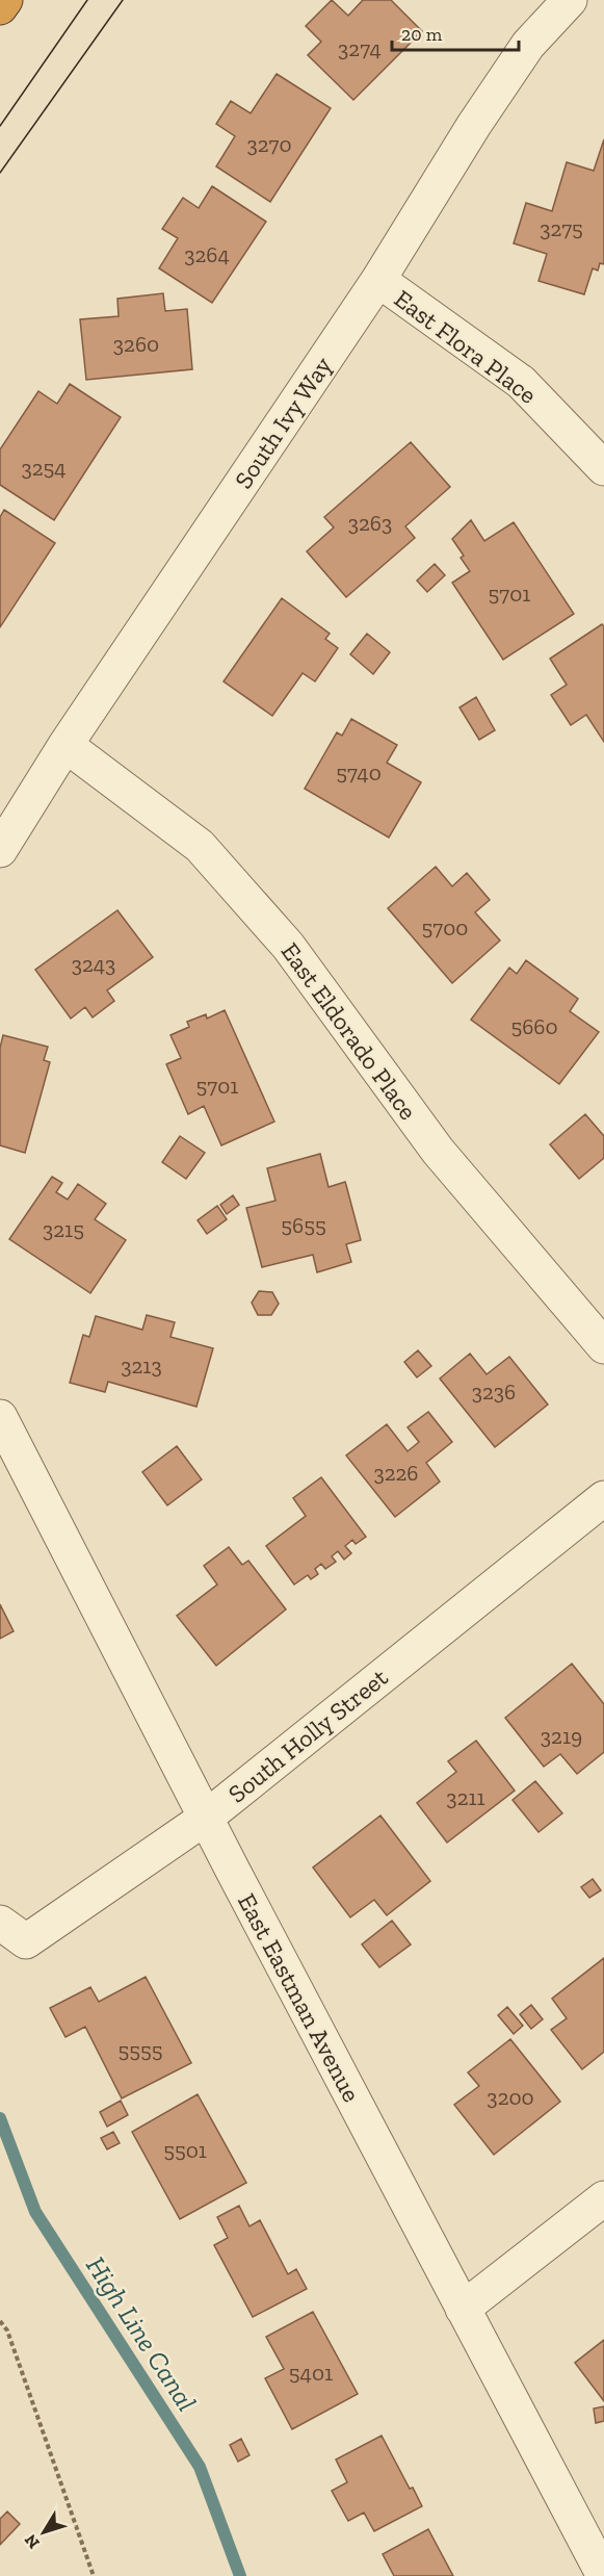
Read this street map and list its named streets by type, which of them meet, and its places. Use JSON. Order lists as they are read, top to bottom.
{
  "streets": {
    "street": [
      "East Flora Place",
      "South Ivy Way",
      "East Eldorado Place",
      "South Holly Street",
      "East Eastman Avenue"
    ]
  },
  "crossings": [
    ["East Flora Place", "South Ivy Way"],
    ["South Ivy Way", "East Eldorado Place"],
    ["South Holly Street", "East Eastman Avenue"]
  ],
  "water": ["High Line Canal"],
  "house_numbers": [
    "3274",
    "3270",
    "3275",
    "3264",
    "3260",
    "3254",
    "3263",
    "5701",
    "5740",
    "5700",
    "3243",
    "5660",
    "5701",
    "5655",
    "3215",
    "3213",
    "3236",
    "3226",
    "3219",
    "3211",
    "5555",
    "3200",
    "5501",
    "5401"
  ],
  "scale_bar": "20 m",
  "north": "bottom left"
}
